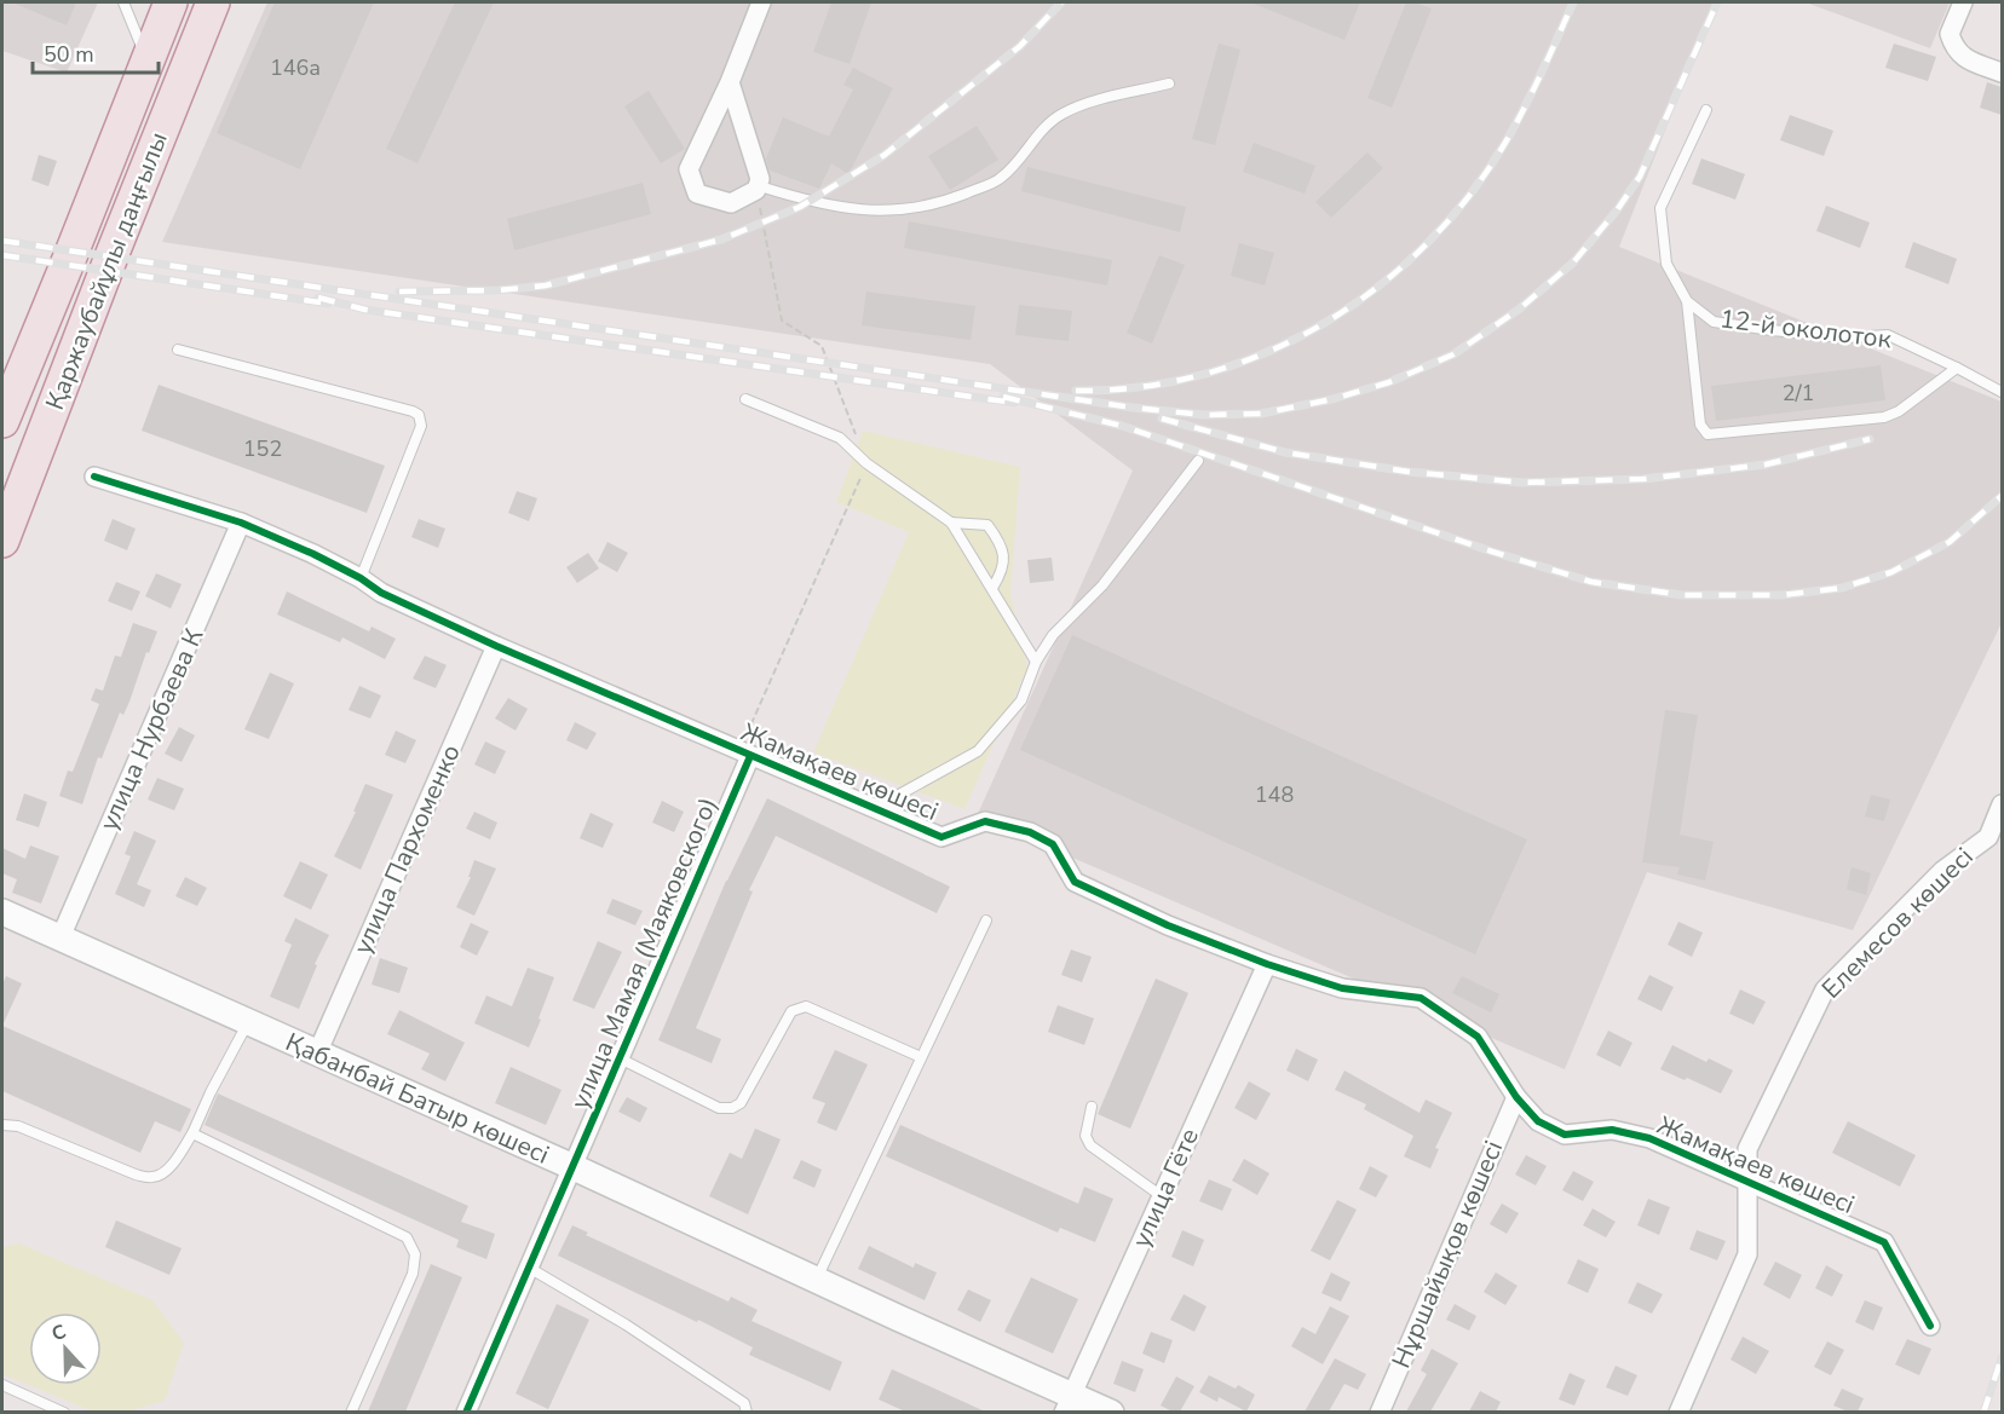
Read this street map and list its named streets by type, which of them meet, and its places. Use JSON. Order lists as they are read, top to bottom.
{
  "streets": {
    "highway": ["Қаржаубайұлы даңғылы"],
    "main road": ["Қабанбай Батыр көшесі"],
    "street": [
      "улица Нурбаева К",
      "Жамақаев көшесі",
      "улица Пархоменко",
      "Елемесов көшесі",
      "улица Мамая (Маяковского)",
      "улица Гёте",
      "Нұршайықов көшесі"
    ],
    "lane": ["12-й околоток"]
  },
  "crossings": [
    ["улица Нурбаева К", "Жамақаев көшесі"],
    ["улица Нурбаева К", "Қабанбай Батыр көшесі"],
    ["Жамақаев көшесі", "улица Пархоменко"],
    ["Жамақаев көшесі", "Елемесов көшесі"],
    ["Жамақаев көшесі", "улица Мамая (Маяковского)"],
    ["Жамақаев көшесі", "улица Гёте"],
    ["Жамақаев көшесі", "Нұршайықов көшесі"],
    ["улица Пархоменко", "Қабанбай Батыр көшесі"],
    ["улица Мамая (Маяковского)", "Қабанбай Батыр көшесі"],
    ["Қабанбай Батыр көшесі", "улица Гёте"]
  ],
  "house_numbers": [
    "146а",
    "2/1",
    "152",
    "148"
  ],
  "scale_bar": "50 m",
  "north": "top"
}
